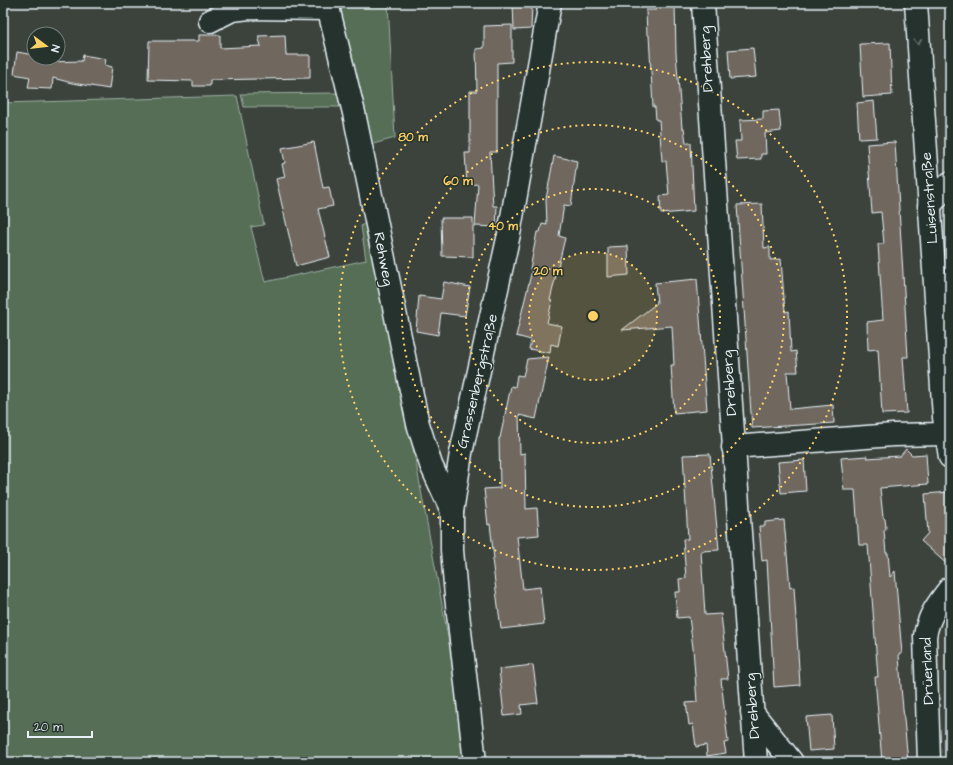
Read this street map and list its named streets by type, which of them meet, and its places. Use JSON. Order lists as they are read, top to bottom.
{
  "streets": {
    "street": [
      "Drehberg",
      "Luisenstraße",
      "Rehweg",
      "Grassenbergstraße",
      "Drüerland"
    ]
  },
  "crossings": [
    ["Rehweg", "Grassenbergstraße"]
  ],
  "one_way": ["Luisenstraße"],
  "scale_bar": "20 m",
  "north": "right",
  "rings": [
    "80 m",
    "60 m",
    "40 m",
    "20 m"
  ]
}
